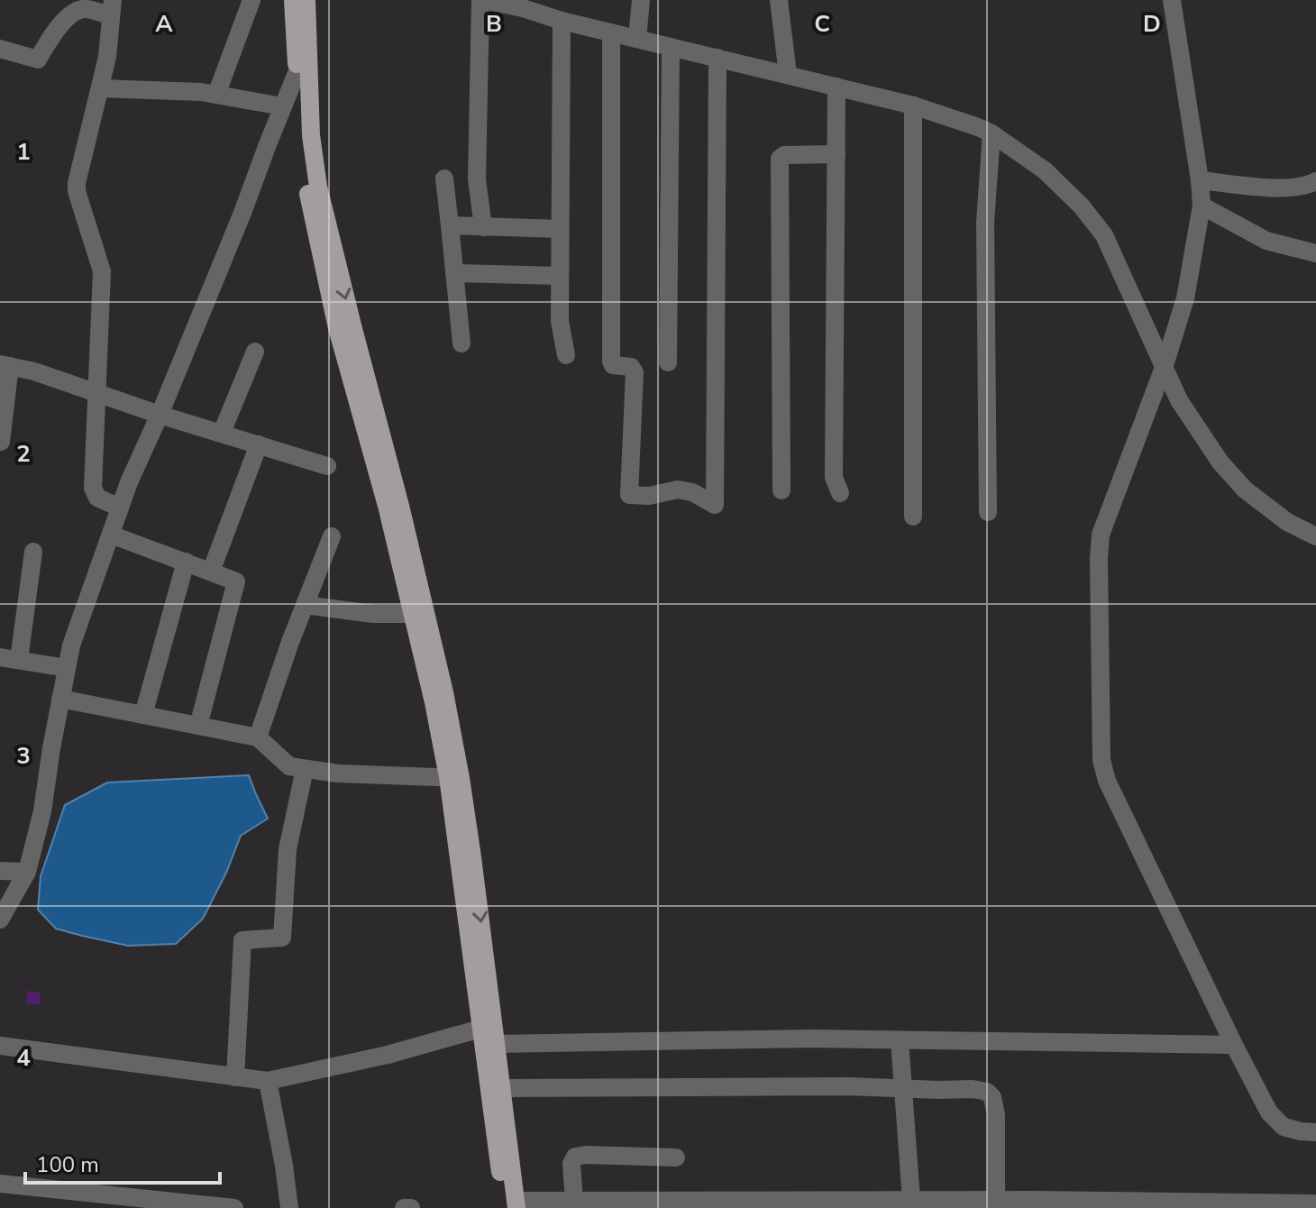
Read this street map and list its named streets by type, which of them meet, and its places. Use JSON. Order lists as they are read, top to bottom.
{
  "scale_bar": "100 m",
  "grid": {
    "columns": [
      "A",
      "B",
      "C",
      "D"
    ],
    "rows": [
      "1",
      "2",
      "3",
      "4"
    ]
  }
}
